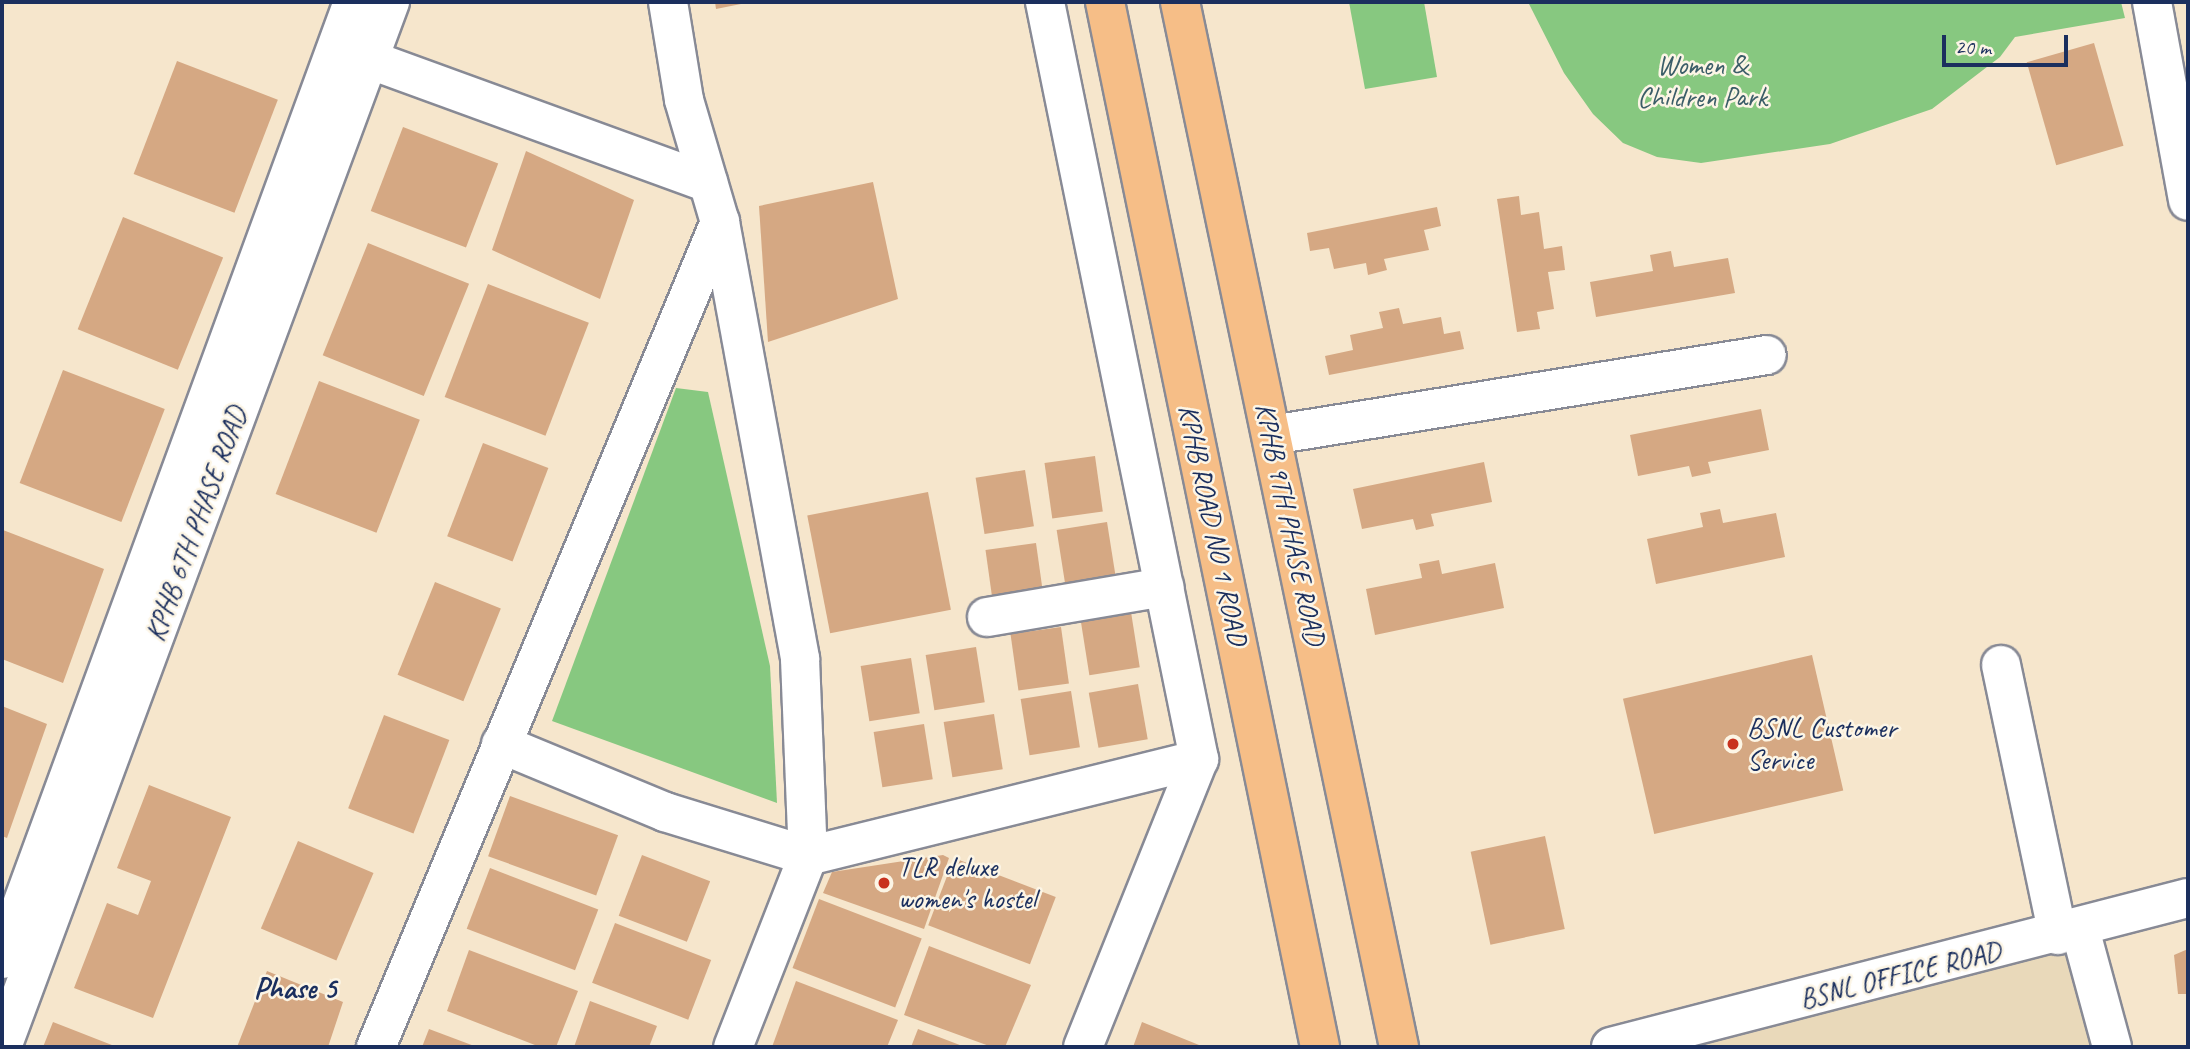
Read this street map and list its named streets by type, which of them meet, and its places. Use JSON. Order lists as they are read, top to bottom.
{
  "streets": {
    "main road": ["KPHB 9TH PHASE ROAD", "KPHB ROAD NO 1 ROAD"],
    "street": ["KPHB 6TH PHASE ROAD", "BSNL OFFICE ROAD"]
  },
  "districts": ["Phase 5"],
  "parks": ["Women & Children Park"],
  "places": ["BSNL Customer Service", "TLR deluxe women's hostel"],
  "scale_bar": "20 m"
}
